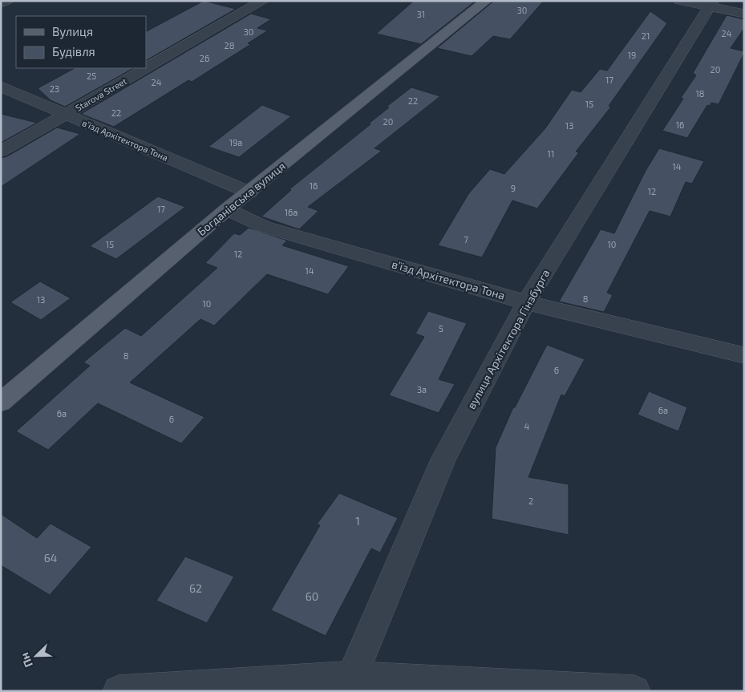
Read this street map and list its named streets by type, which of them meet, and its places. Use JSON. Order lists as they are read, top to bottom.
{
  "streets": {
    "main road": ["Богданівська вулиця"],
    "street": ["Starova Street", "в’їзд Архітектора Тона", "вулиця Архітектора Гінзбурга"]
  },
  "crossings": [
    ["Starova Street", "в’їзд Архітектора Тона"],
    ["в’їзд Архітектора Тона", "Богданівська вулиця"],
    ["в’їзд Архітектора Тона", "вулиця Архітектора Гінзбурга"]
  ],
  "house_numbers": [
    "30",
    "31",
    "30",
    "24",
    "21",
    "28",
    "19",
    "26",
    "20",
    "25",
    "17",
    "24",
    "23",
    "18",
    "22",
    "15",
    "22",
    "20",
    "16",
    "13",
    "19а",
    "11",
    "14",
    "16",
    "9",
    "12",
    "17",
    "16а",
    "7",
    "15",
    "10",
    "12",
    "14",
    "8",
    "13",
    "10",
    "5",
    "8",
    "6",
    "3а",
    "6а",
    "6а",
    "6",
    "4",
    "2",
    "1",
    "64",
    "62",
    "60"
  ],
  "legend": ["Вулиця", "Будівля"],
  "north": "bottom left"
}
